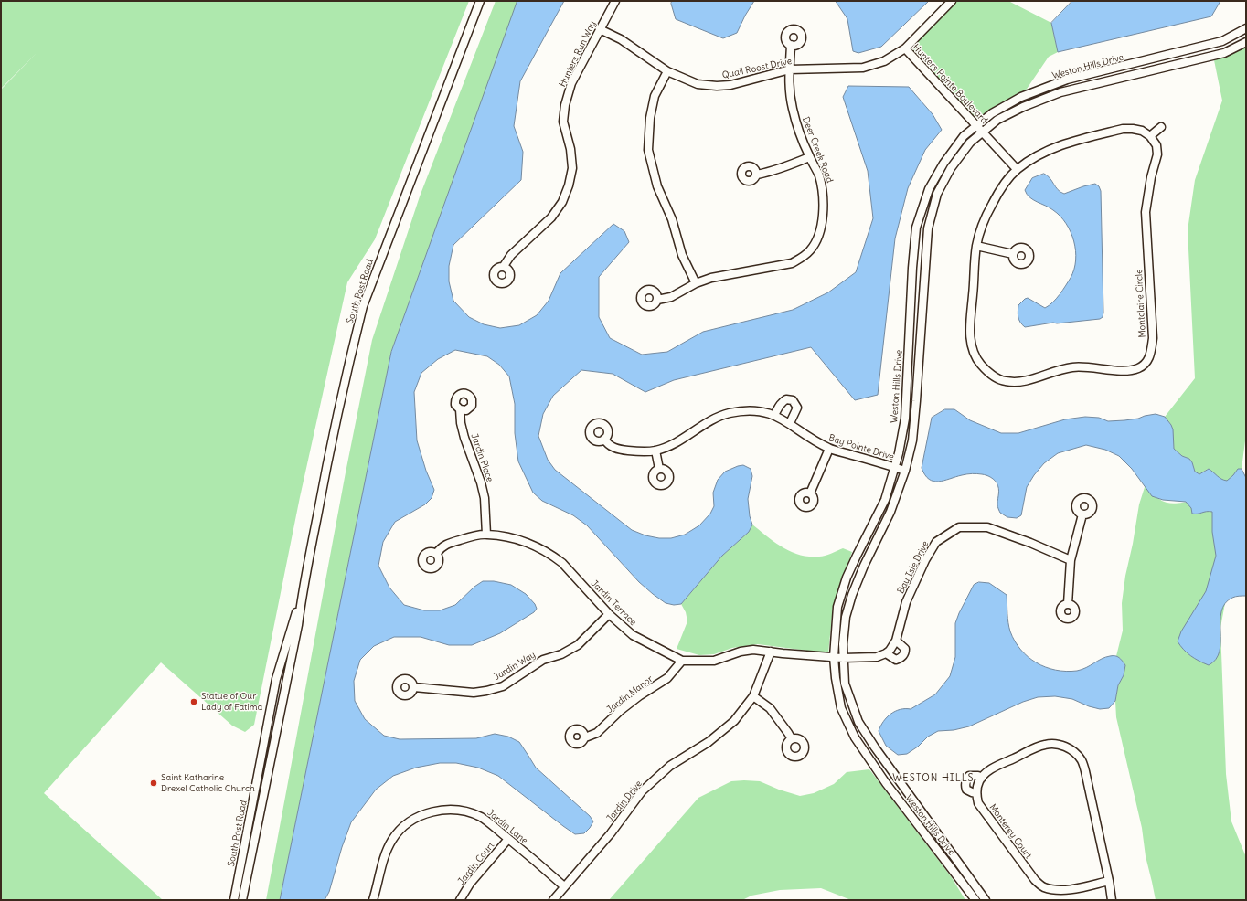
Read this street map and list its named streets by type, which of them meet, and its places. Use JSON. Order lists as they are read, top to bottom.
{
  "streets": {
    "street": [
      "Hunters Run Way",
      "Weston Hills Drive",
      "Quail Roost Drive",
      "Hunters Pointe Boulevard",
      "Deer Creek Road",
      "South Post Road",
      "Montclaire Circle",
      "Bay Pointe Drive",
      "Jardin Place",
      "Bay Isle Drive",
      "Jardin Terrace",
      "Jardin Way",
      "Jardin Manor",
      "Jardin Drive",
      "Jardin Lane",
      "Monterey Court",
      "Jardin Court"
    ]
  },
  "crossings": [
    ["Hunters Run Way", "Quail Roost Drive"],
    ["Weston Hills Drive", "Hunters Pointe Boulevard"],
    ["Weston Hills Drive", "Bay Pointe Drive"],
    ["Weston Hills Drive", "Jardin Terrace"],
    ["Quail Roost Drive", "Hunters Pointe Boulevard"],
    ["Quail Roost Drive", "Deer Creek Road"],
    ["Hunters Pointe Boulevard", "Montclaire Circle"],
    ["Jardin Place", "Jardin Terrace"],
    ["Jardin Terrace", "Jardin Way"],
    ["Jardin Terrace", "Jardin Manor"],
    ["Jardin Terrace", "Jardin Drive"],
    ["Jardin Drive", "Jardin Lane"],
    ["Jardin Lane", "Jardin Court"]
  ],
  "districts": ["WESTON HILLS"],
  "places": ["Statue of Our Lady of Fatima", "Saint Katharine Drexel Catholic Church"]
}
